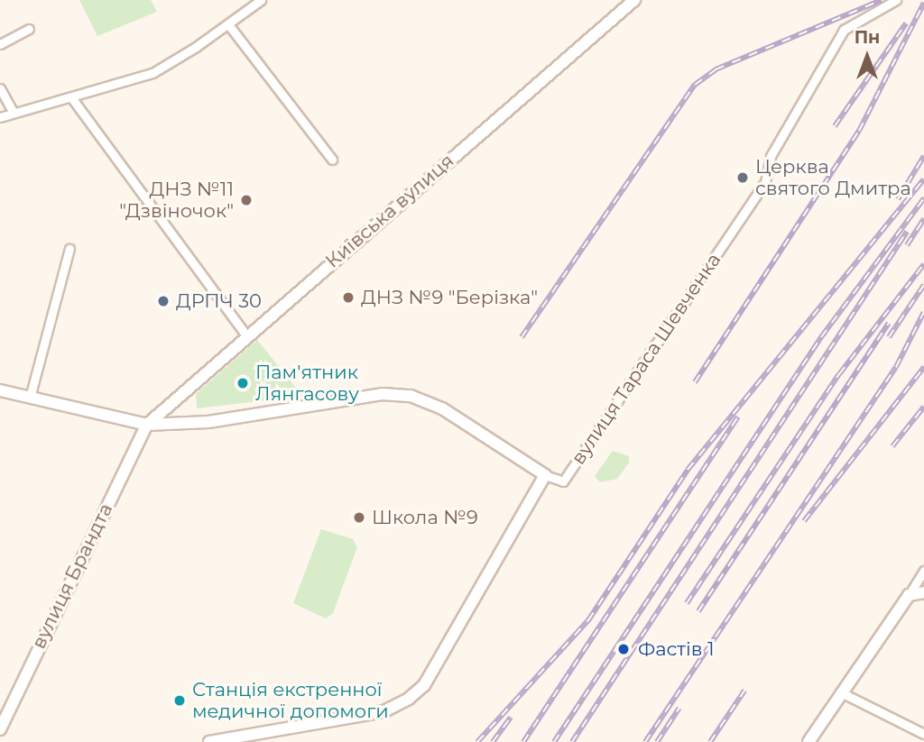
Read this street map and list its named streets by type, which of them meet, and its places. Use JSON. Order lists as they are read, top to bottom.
{
  "streets": {
    "street": ["Київська вулиця", "вулиця Тараса Шевченка", "вулиця Брандта"]
  },
  "crossings": [
    ["Київська вулиця", "вулиця Брандта"]
  ],
  "places": [
    "Церква святого Дмитра",
    "ДНЗ №11 \"Дзвіночок\"",
    "ДНЗ №9 \"Берізка\"",
    "ДРПЧ 30",
    "Пам'ятник Лянгасову",
    "Школа №9",
    "Фастів 1",
    "Станція екстренної медичної допомоги"
  ],
  "north": "top"
}
